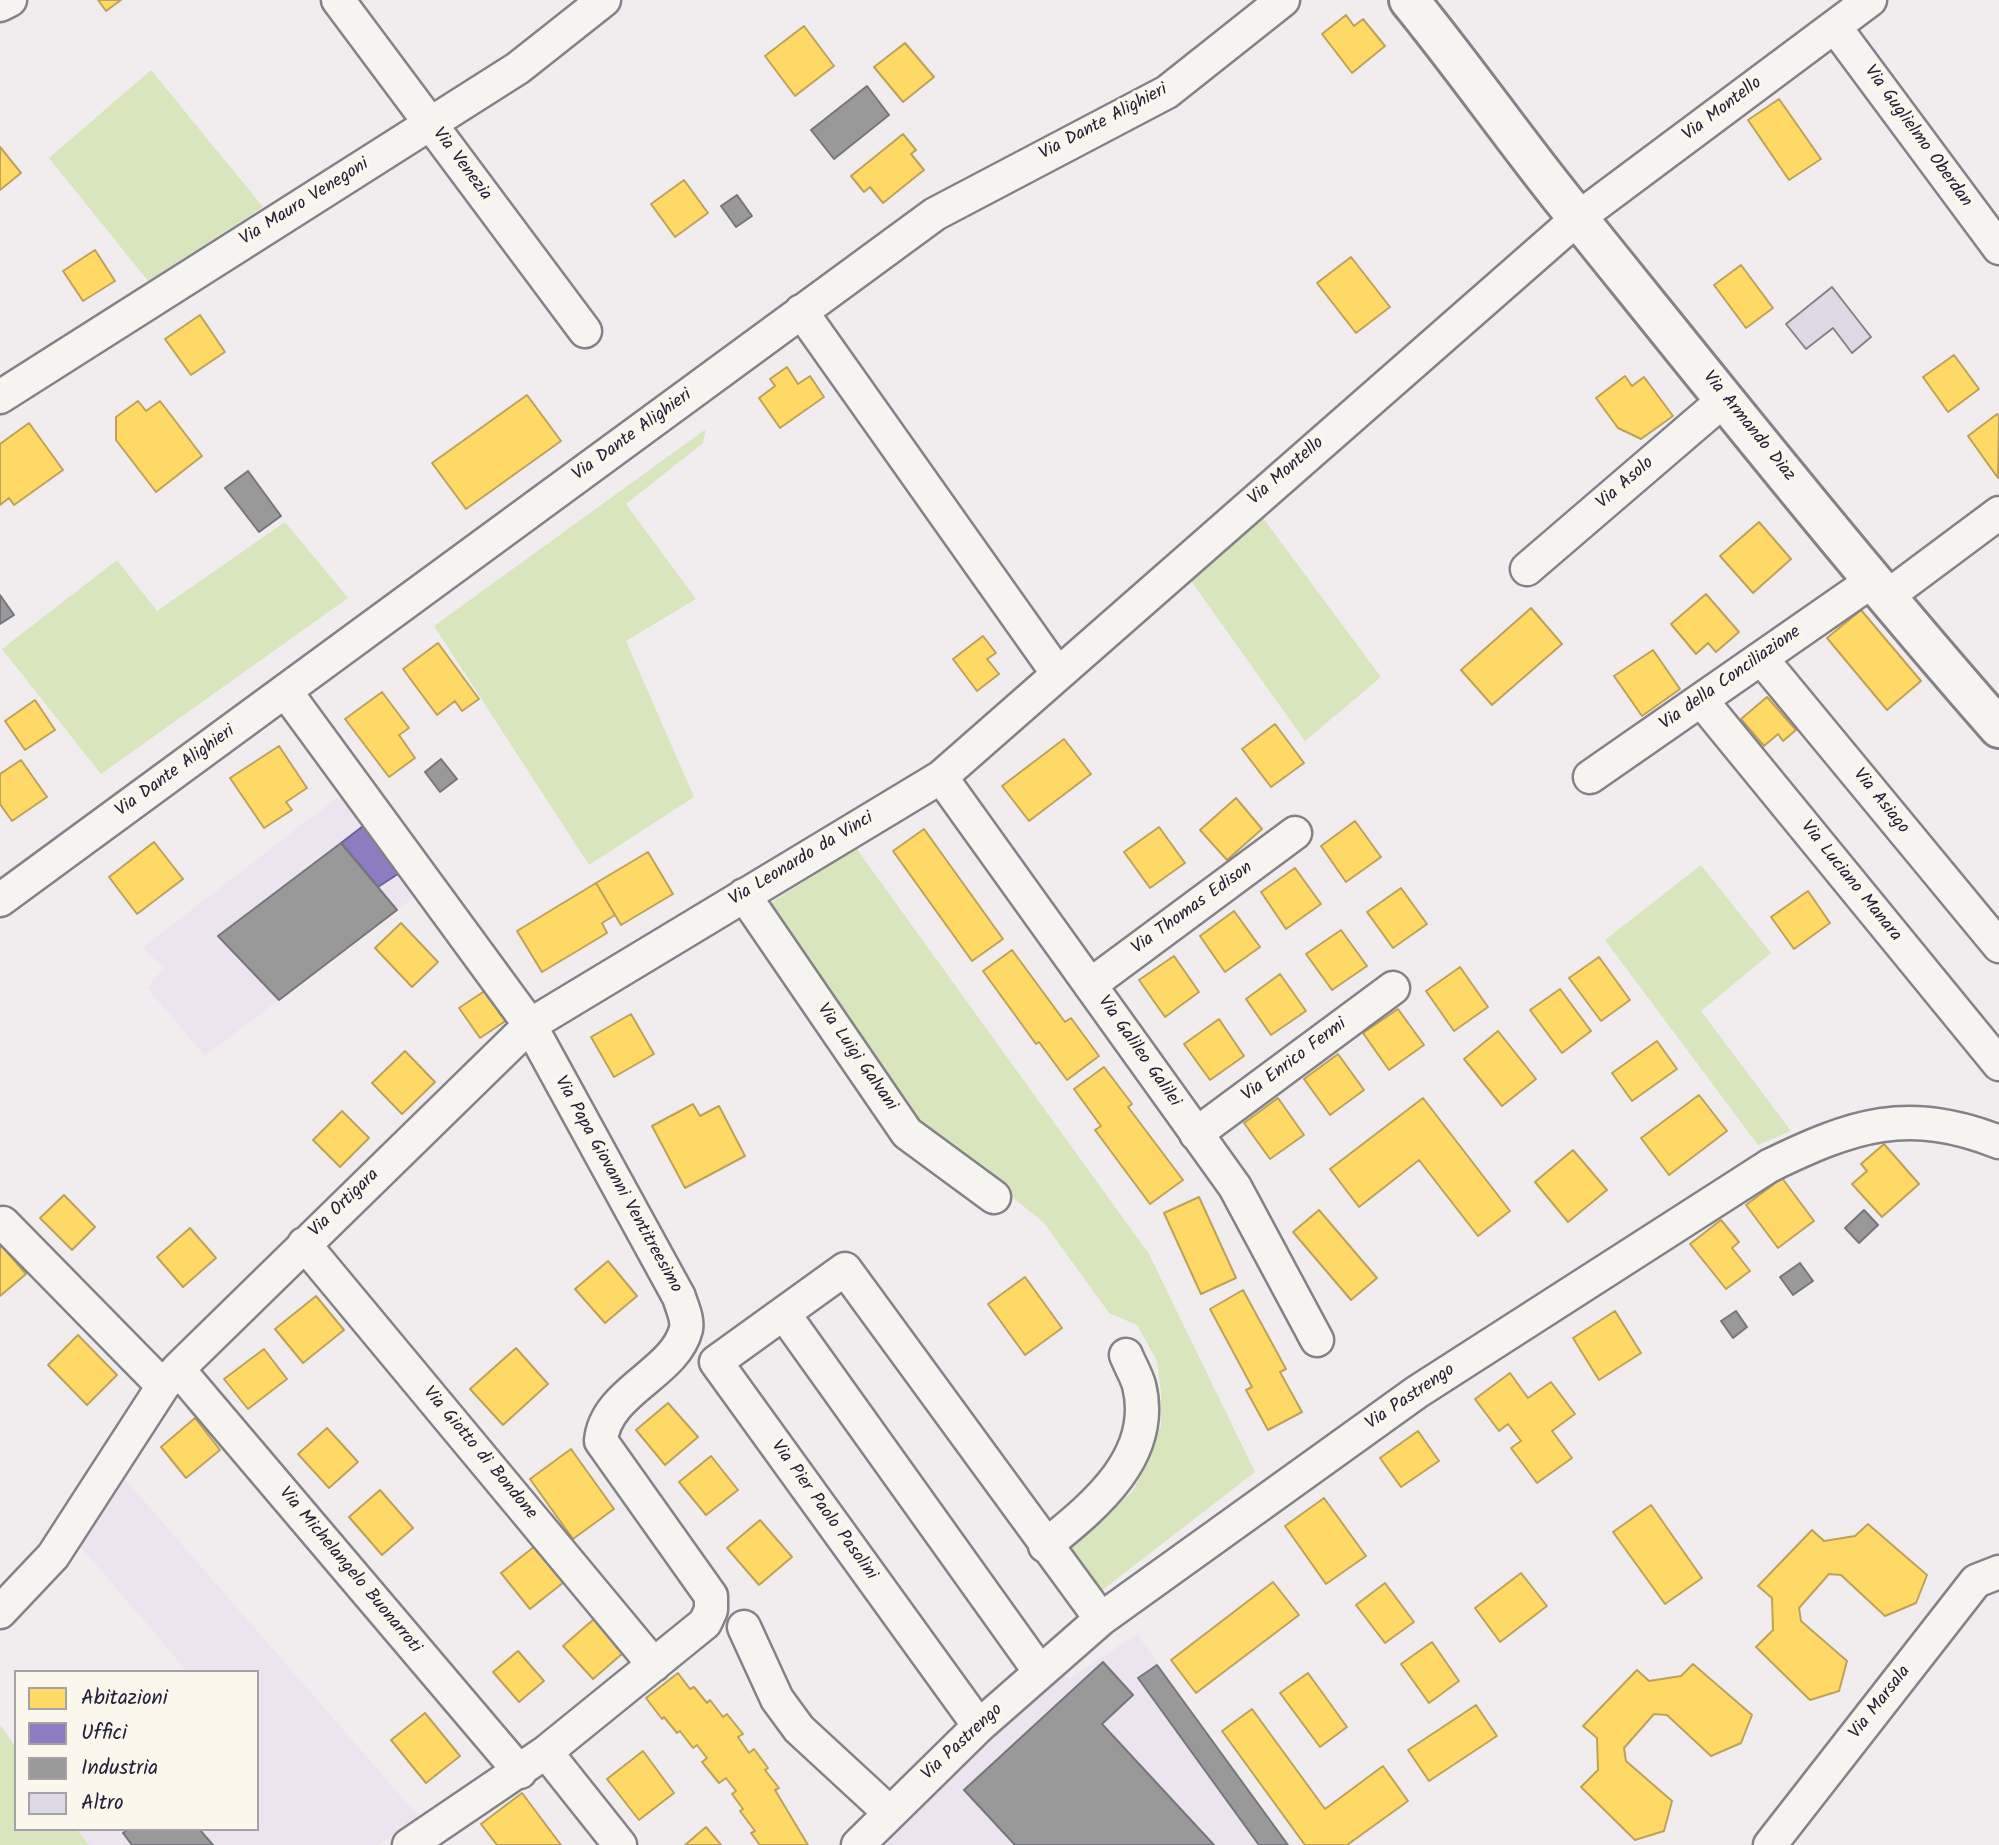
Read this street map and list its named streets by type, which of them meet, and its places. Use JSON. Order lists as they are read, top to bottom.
{
  "streets": {
    "main road": ["Via Armando Diaz"],
    "street": [
      "Via Montello",
      "Via Dante Alighieri",
      "Via Guglielmo Oberdan",
      "Via Venezia",
      "Via Mauro Venegoni",
      "Via Asolo",
      "Via della Conciliazione",
      "Via Asiago",
      "Via Leonardo da Vinci",
      "Via Luciano Manara",
      "Via Thomas Edison",
      "Via Galileo Galilei",
      "Via Luigi Galvani",
      "Via Enrico Fermi",
      "Via Papa Giovanni Ventitreesimo",
      "Via Ortigara",
      "Via Pastrengo",
      "Via Giotto di Bondone",
      "Via Pier Paolo Pasolini",
      "Via Michelangelo Buonarroti",
      "Via Marsala"
    ]
  },
  "crossings": [
    ["Via Montello", "Via Guglielmo Oberdan"],
    ["Via Montello", "Via Armando Diaz"],
    ["Via Montello", "Via Leonardo da Vinci"],
    ["Via Dante Alighieri", "Via Papa Giovanni Ventitreesimo"],
    ["Via Venezia", "Via Mauro Venegoni"],
    ["Via Armando Diaz", "Via Asolo"],
    ["Via Armando Diaz", "Via della Conciliazione"],
    ["Via della Conciliazione", "Via Asiago"],
    ["Via della Conciliazione", "Via Luciano Manara"],
    ["Via Leonardo da Vinci", "Via Galileo Galilei"],
    ["Via Leonardo da Vinci", "Via Luigi Galvani"],
    ["Via Leonardo da Vinci", "Via Papa Giovanni Ventitreesimo"],
    ["Via Leonardo da Vinci", "Via Ortigara"],
    ["Via Thomas Edison", "Via Galileo Galilei"],
    ["Via Galileo Galilei", "Via Enrico Fermi"],
    ["Via Papa Giovanni Ventitreesimo", "Via Ortigara"],
    ["Via Papa Giovanni Ventitreesimo", "Via Giotto di Bondone"],
    ["Via Papa Giovanni Ventitreesimo", "Via Michelangelo Buonarroti"],
    ["Via Ortigara", "Via Giotto di Bondone"],
    ["Via Ortigara", "Via Michelangelo Buonarroti"],
    ["Via Pastrengo", "Via Pier Paolo Pasolini"]
  ],
  "legend": [
    "Abitazioni",
    "Uffici",
    "Industria",
    "Altro"
  ]
}
